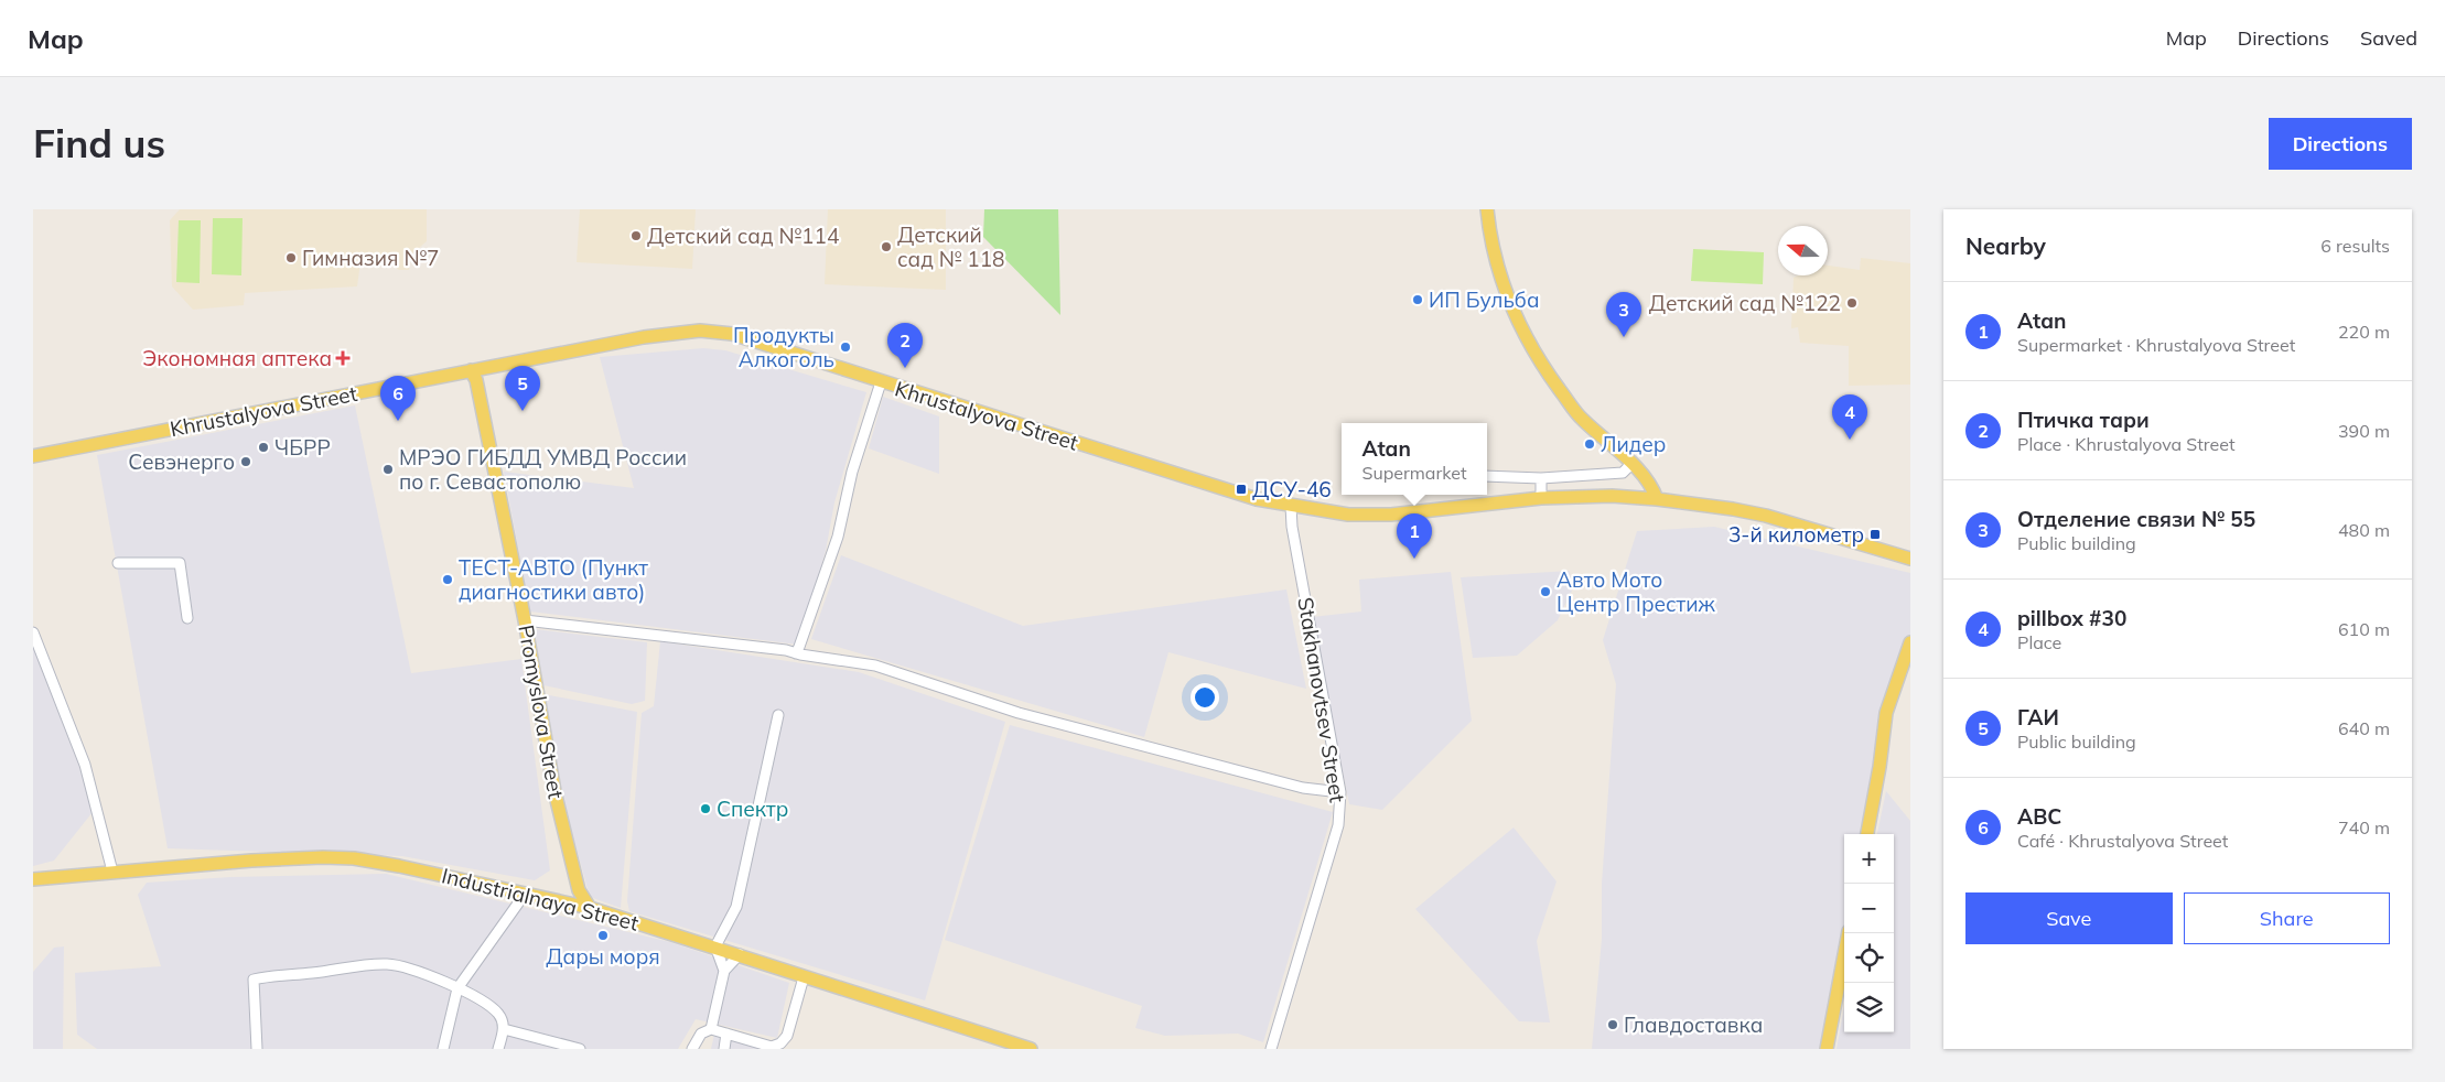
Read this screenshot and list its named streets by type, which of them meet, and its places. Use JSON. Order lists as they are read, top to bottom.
{
  "streets": {
    "main road": ["Khrustalyova Street", "Promyslova Street", "Industrialnaya Street"],
    "street": ["Stakhanovtsev Street"]
  },
  "crossings": [
    ["Khrustalyova Street", "Stakhanovtsev Street"],
    ["Khrustalyova Street", "Promyslova Street"],
    ["Promyslova Street", "Industrialnaya Street"]
  ],
  "places": {
    "other": [
      "Детский сад №114",
      "Детский сад № 118",
      "Гимназия №7",
      "ИП Бульба",
      "Детский сад №122",
      "Продукты Алкоголь",
      "Лидер",
      "ЧБРР",
      "Севэнерго",
      "МРЭО ГИБДД УМВД России по г. Севастополю",
      "ТЕСТ-АВТО (Пункт диагностики авто)",
      "Авто Мото Центр Престиж",
      "Спектр",
      "Дары моря",
      "Главдоставка"
    ],
    "health": ["Экономная аптека"],
    "transit": ["ДСУ-46", "3-й километр"]
  },
  "north": "left",
  "page": {
    "header": "Map",
    "nav": ["Map", "Directions", "Saved"],
    "buttons": [
      "Directions",
      ["Save", "Share"]
    ],
    "title": "Find us",
    "heading": ["Nearby", "6 results"],
    "list": [
      {
        "mark": "1",
        "name": "Atan",
        "note": "Supermarket · Khrustalyova Street",
        "value": "220 m"
      },
      {
        "mark": "2",
        "name": "Птичка тари",
        "note": "Place · Khrustalyova Street",
        "value": "390 m"
      },
      {
        "mark": "3",
        "name": "Отделение связи № 55",
        "note": "Public building",
        "value": "480 m"
      },
      {
        "mark": "4",
        "name": "pillbox #30",
        "note": "Place",
        "value": "610 m"
      },
      {
        "mark": "5",
        "name": "ГАИ",
        "note": "Public building",
        "value": "640 m"
      },
      {
        "mark": "6",
        "name": "АВС",
        "note": "Café · Khrustalyova Street",
        "value": "740 m"
      }
    ],
    "pins": [
      "3",
      "2",
      "5",
      "6",
      "4",
      "1"
    ],
    "popup": ["Atan", "Supermarket"],
    "map_buttons": ["+", "−"]
  }
}
